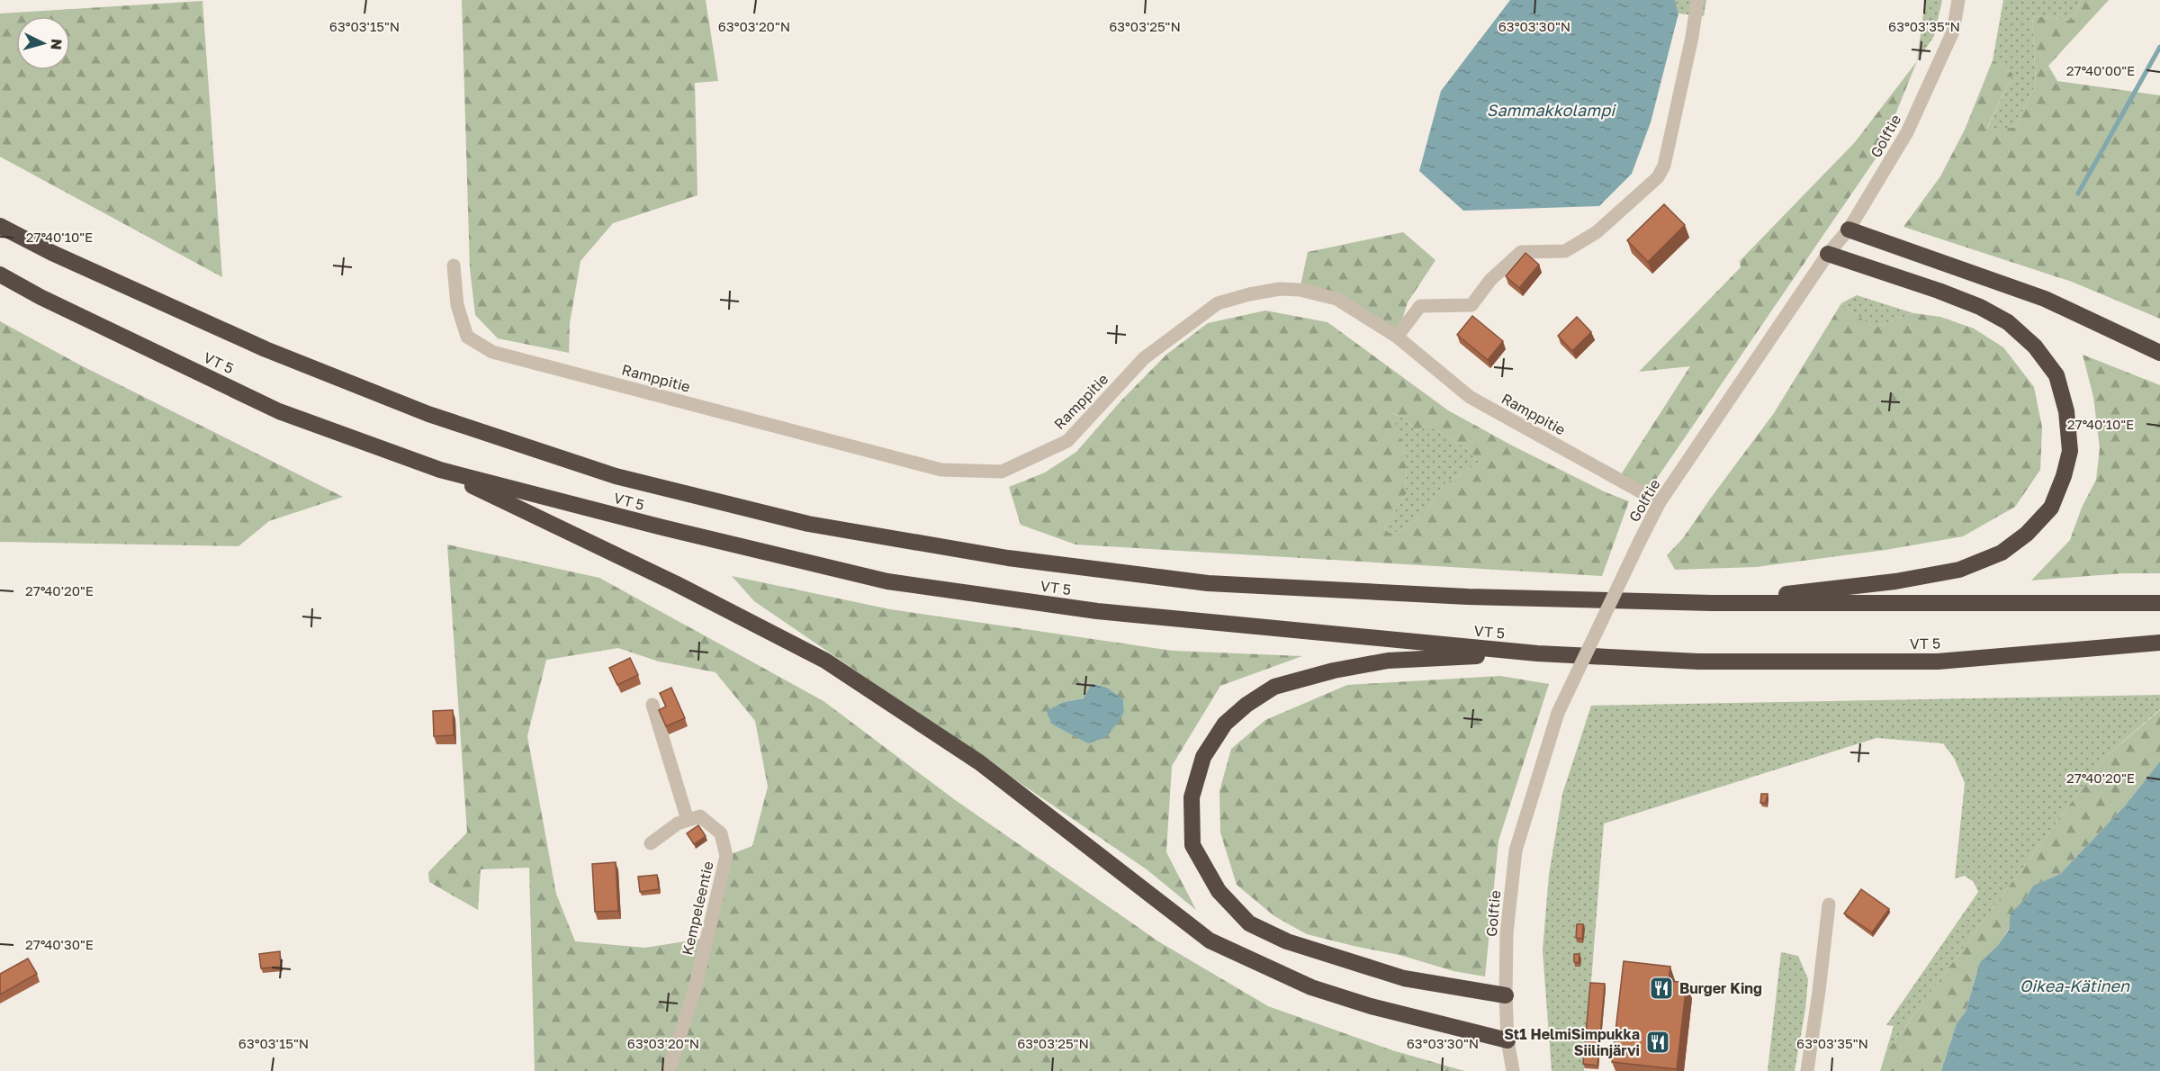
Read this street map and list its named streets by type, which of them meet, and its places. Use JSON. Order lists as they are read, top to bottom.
{
  "streets": {
    "highway": ["VT 5"],
    "street": ["Golftie", "Ramppitie", "Kempeleentie"]
  },
  "crossings": [
    ["Golftie", "Ramppitie"]
  ],
  "water": ["Sammakkolampi", "Oikea-Kätinen"],
  "places": {
    "restaurant": ["Burger King", "St1 HelmiSimpukka Siilinjärvi"]
  },
  "north": "right",
  "coordinates": [
    "63°03'15\"N",
    "63°03'20\"N",
    "63°03'25\"N",
    "63°03'30\"N",
    "63°03'35\"N",
    "27°40'00\"E",
    "27°40'10\"E",
    "27°40'20\"E",
    "27°40'30\"E"
  ]
}
